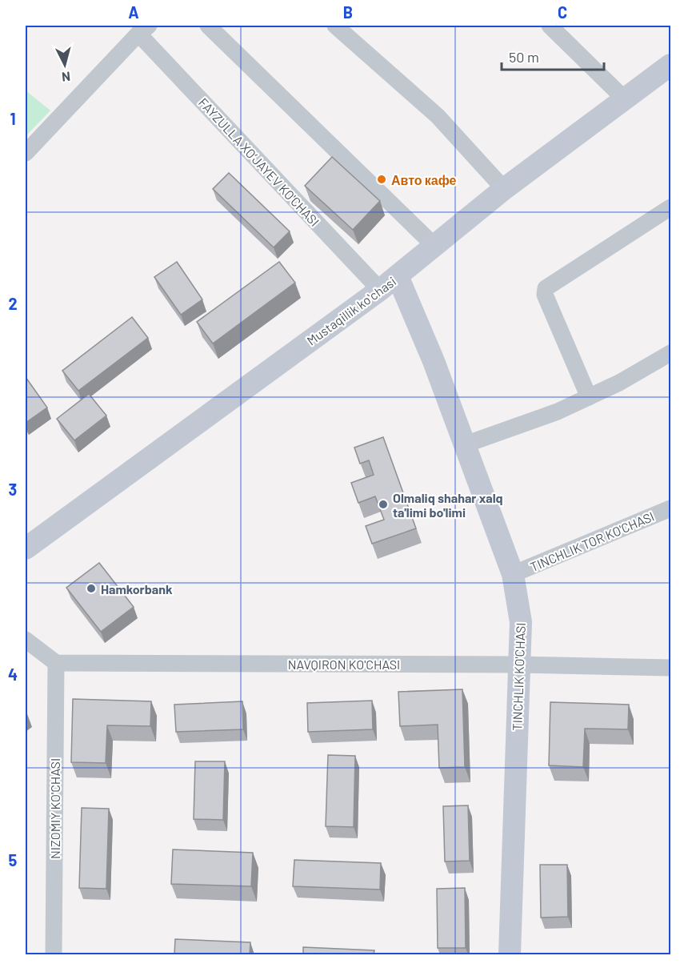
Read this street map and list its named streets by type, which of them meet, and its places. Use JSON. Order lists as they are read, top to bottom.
{
  "streets": {
    "main road": ["Mustaqillik koʻchasi", "TINCHLIK KO'CHASI"],
    "street": [
      "FAYZULLA XO‘JAYEV KO'CHASI",
      "TINCHLIK TOR KO'CHASI",
      "NAVQIRON KO'CHASI",
      "NIZOMIY KO'CHASI"
    ]
  },
  "crossings": [
    ["FAYZULLA XO‘JAYEV KO'CHASI", "Mustaqillik koʻchasi"],
    ["Mustaqillik koʻchasi", "TINCHLIK KO'CHASI"],
    ["TINCHLIK TOR KO'CHASI", "TINCHLIK KO'CHASI"],
    ["NAVQIRON KO'CHASI", "TINCHLIK KO'CHASI"],
    ["NAVQIRON KO'CHASI", "NIZOMIY KO'CHASI"]
  ],
  "places": ["Авто кафе", "Olmaliq shahar xalq ta'limi bo'limi", "Hamkorbank"],
  "scale_bar": "50 m",
  "north": "bottom",
  "grid": {
    "columns": ["A", "B", "C"],
    "rows": [
      "1",
      "2",
      "3",
      "4",
      "5"
    ]
  }
}
